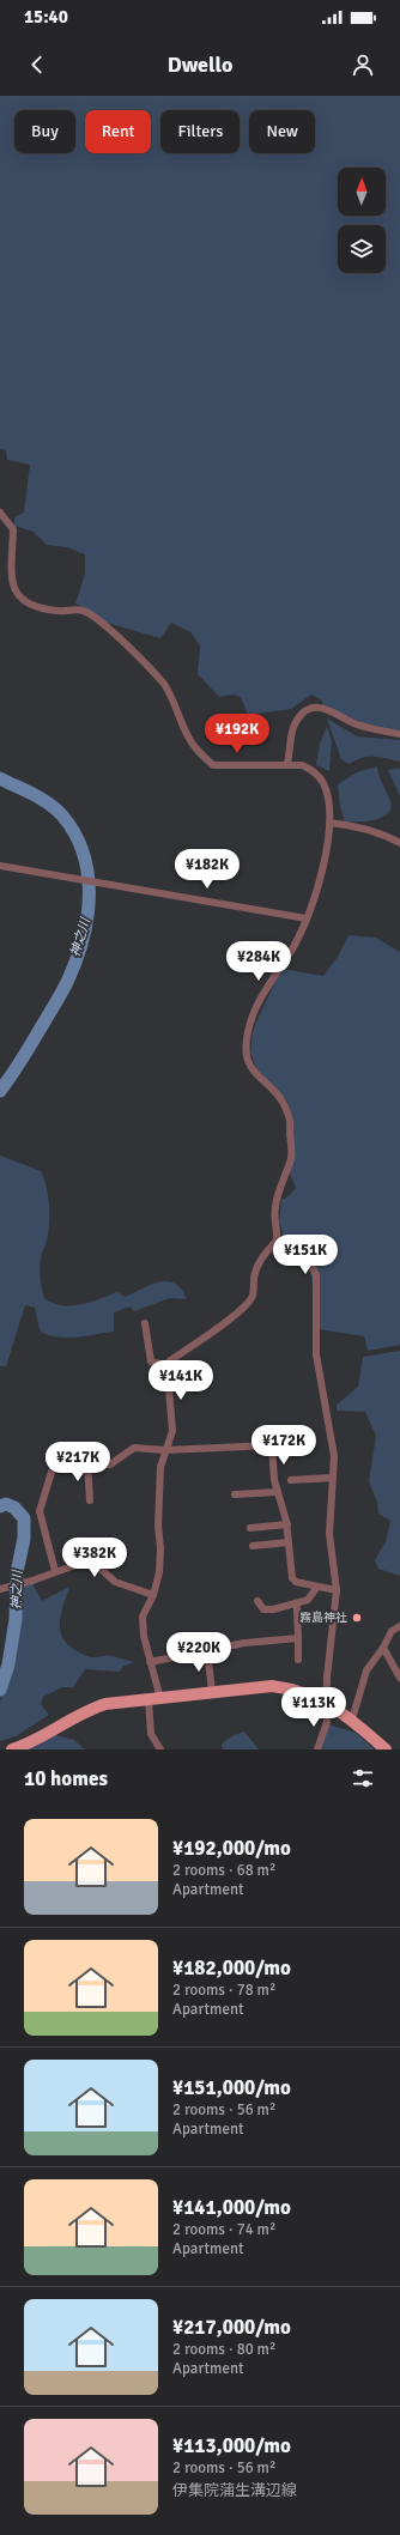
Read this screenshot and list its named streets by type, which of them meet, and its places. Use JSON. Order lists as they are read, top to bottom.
{
  "water": ["神之川"],
  "places": ["霧島神社"],
  "north": "top",
  "page": {
    "status": "15:40",
    "header": "Dwello",
    "chip": [
      "Buy",
      "Rent",
      "Filters",
      "New"
    ],
    "price": [
      "¥192K",
      "¥182K",
      "¥284K",
      "¥151K",
      "¥141K",
      "¥172K",
      "¥217K",
      "¥382K",
      "¥220K",
      "¥113K"
    ],
    "heading": "10 homes",
    "list": [
      {
        "name": "¥192,000/mo",
        "note": "2 rooms · 68 m² · Apartment"
      },
      {
        "name": "¥182,000/mo",
        "note": "2 rooms · 78 m² · Apartment"
      },
      {
        "name": "¥151,000/mo",
        "note": "2 rooms · 56 m² · Apartment"
      },
      {
        "name": "¥141,000/mo",
        "note": "2 rooms · 74 m² · Apartment"
      },
      {
        "name": "¥217,000/mo",
        "note": "2 rooms · 80 m² · Apartment"
      },
      {
        "name": "¥113,000/mo",
        "note": "2 rooms · 56 m² · 伊集院蒲生溝辺線"
      }
    ]
  }
}
